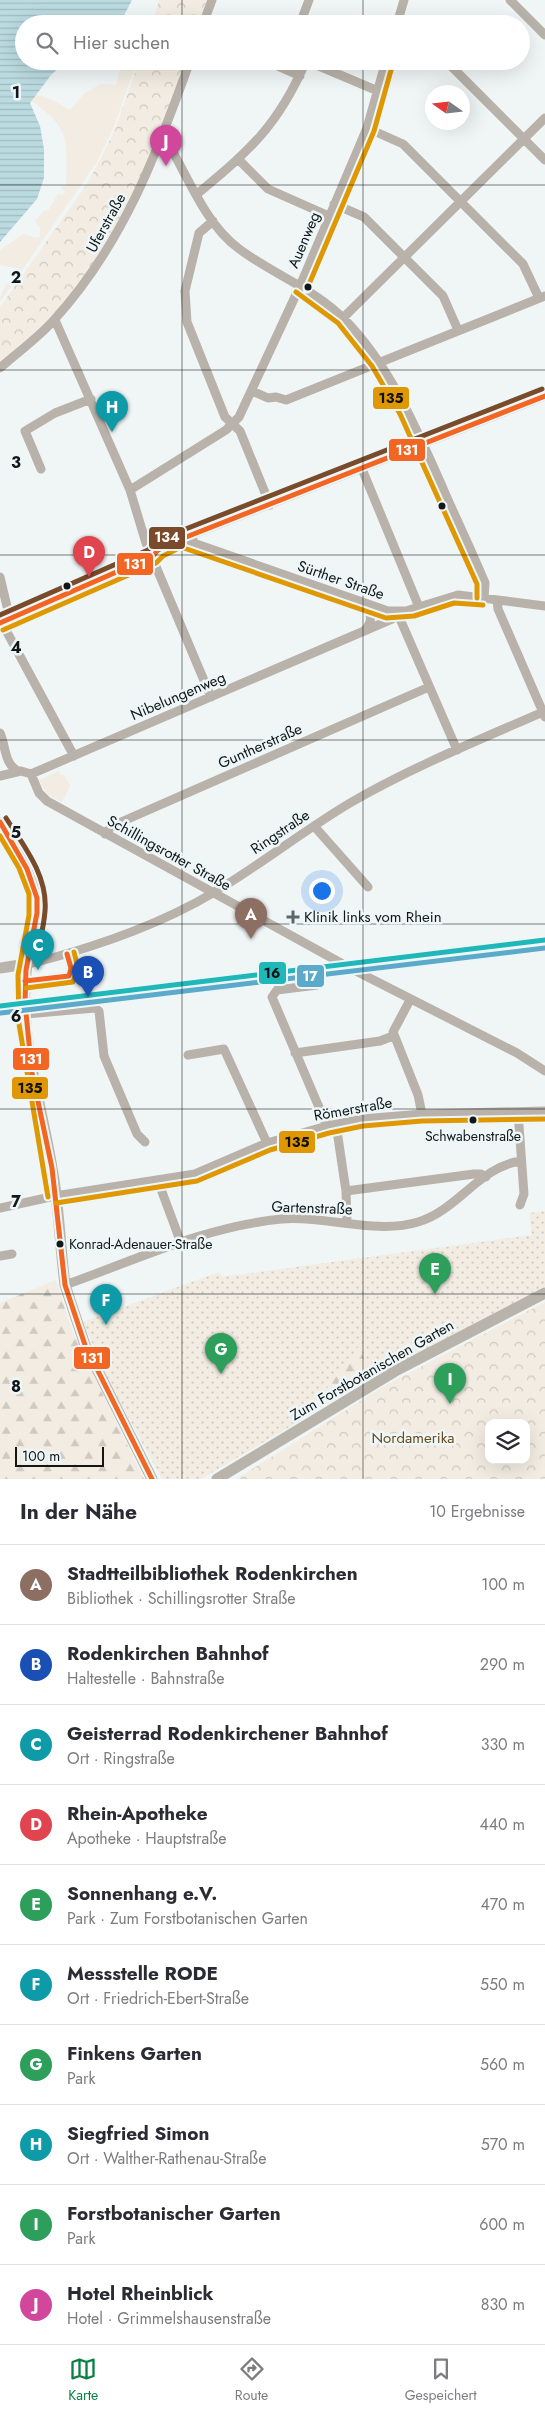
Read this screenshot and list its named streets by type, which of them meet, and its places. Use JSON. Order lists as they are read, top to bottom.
{
  "streets": {
    "main road": ["Zum Forstbotanischen Garten"],
    "street": [
      "Uferstraße",
      "Auenweg",
      "Sürther Straße",
      "Nibelungenweg",
      "Guntherstraße",
      "Ringstraße",
      "Schillingsrotter Straße",
      "Römerstraße",
      "Gartenstraße"
    ]
  },
  "crossings": [
    ["Sürther Straße", "Nibelungenweg"],
    ["Nibelungenweg", "Schillingsrotter Straße"],
    ["Guntherstraße", "Schillingsrotter Straße"],
    ["Ringstraße", "Schillingsrotter Straße"]
  ],
  "parks": ["Nordamerika"],
  "places": {
    "health": ["Klinik links vom Rhein"],
    "other": ["Schwabenstraße", "Konrad-Adenauer-Straße"]
  },
  "lines": [
    "transit line 135",
    "transit line 134",
    "transit line 131",
    "transit line 16",
    "transit line 17"
  ],
  "scale_bar": "100 m",
  "north": "left",
  "page": {
    "search": "Hier suchen",
    "pins": [
      "J",
      "H",
      "D",
      "A",
      "C",
      "B",
      "E",
      "F",
      "G",
      "I"
    ],
    "scale": "100 m",
    "heading": ["In der Nähe", "10 Ergebnisse"],
    "list": [
      {
        "mark": "A",
        "name": "Stadtteilbibliothek Rodenkirchen",
        "note": "Bibliothek · Schillingsrotter Straße",
        "value": "100 m"
      },
      {
        "mark": "B",
        "name": "Rodenkirchen Bahnhof",
        "note": "Haltestelle · Bahnstraße",
        "value": "290 m"
      },
      {
        "mark": "C",
        "name": "Geisterrad Rodenkirchener Bahnhof",
        "note": "Ort · Ringstraße",
        "value": "330 m"
      },
      {
        "mark": "D",
        "name": "Rhein-Apotheke",
        "note": "Apotheke · Hauptstraße",
        "value": "440 m"
      },
      {
        "mark": "E",
        "name": "Sonnenhang e.V.",
        "note": "Park · Zum Forstbotanischen Garten",
        "value": "470 m"
      },
      {
        "mark": "F",
        "name": "Messstelle RODE",
        "note": "Ort · Friedrich-Ebert-Straße",
        "value": "550 m"
      },
      {
        "mark": "G",
        "name": "Finkens Garten",
        "note": "Park",
        "value": "560 m"
      },
      {
        "mark": "H",
        "name": "Siegfried Simon",
        "note": "Ort · Walther-Rathenau-Straße",
        "value": "570 m"
      },
      {
        "mark": "I",
        "name": "Forstbotanischer Garten",
        "note": "Park",
        "value": "600 m"
      },
      {
        "mark": "J",
        "name": "Hotel Rheinblick",
        "note": "Hotel · Grimmelshausenstraße",
        "value": "830 m"
      }
    ],
    "nav": ["Karte", "Route", "Gespeichert"]
  },
  "grid": {
    "rows": [
      "1",
      "2",
      "3",
      "4",
      "5",
      "6",
      "7",
      "8"
    ]
  }
}
